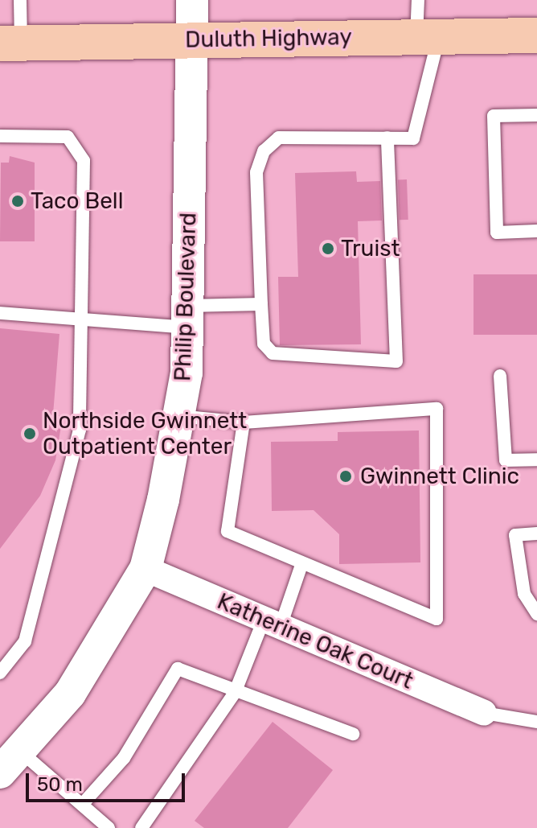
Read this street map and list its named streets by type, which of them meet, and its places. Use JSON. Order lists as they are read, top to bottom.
{
  "streets": {
    "main road": ["Duluth Highway"],
    "street": ["Philip Boulevard", "Katherine Oak Court"]
  },
  "crossings": [
    ["Duluth Highway", "Philip Boulevard"],
    ["Philip Boulevard", "Katherine Oak Court"]
  ],
  "places": [
    "Taco Bell",
    "Truist",
    "Northside Gwinnett Outpatient Center",
    "Gwinnett Clinic"
  ],
  "scale_bar": "50 m"
}
